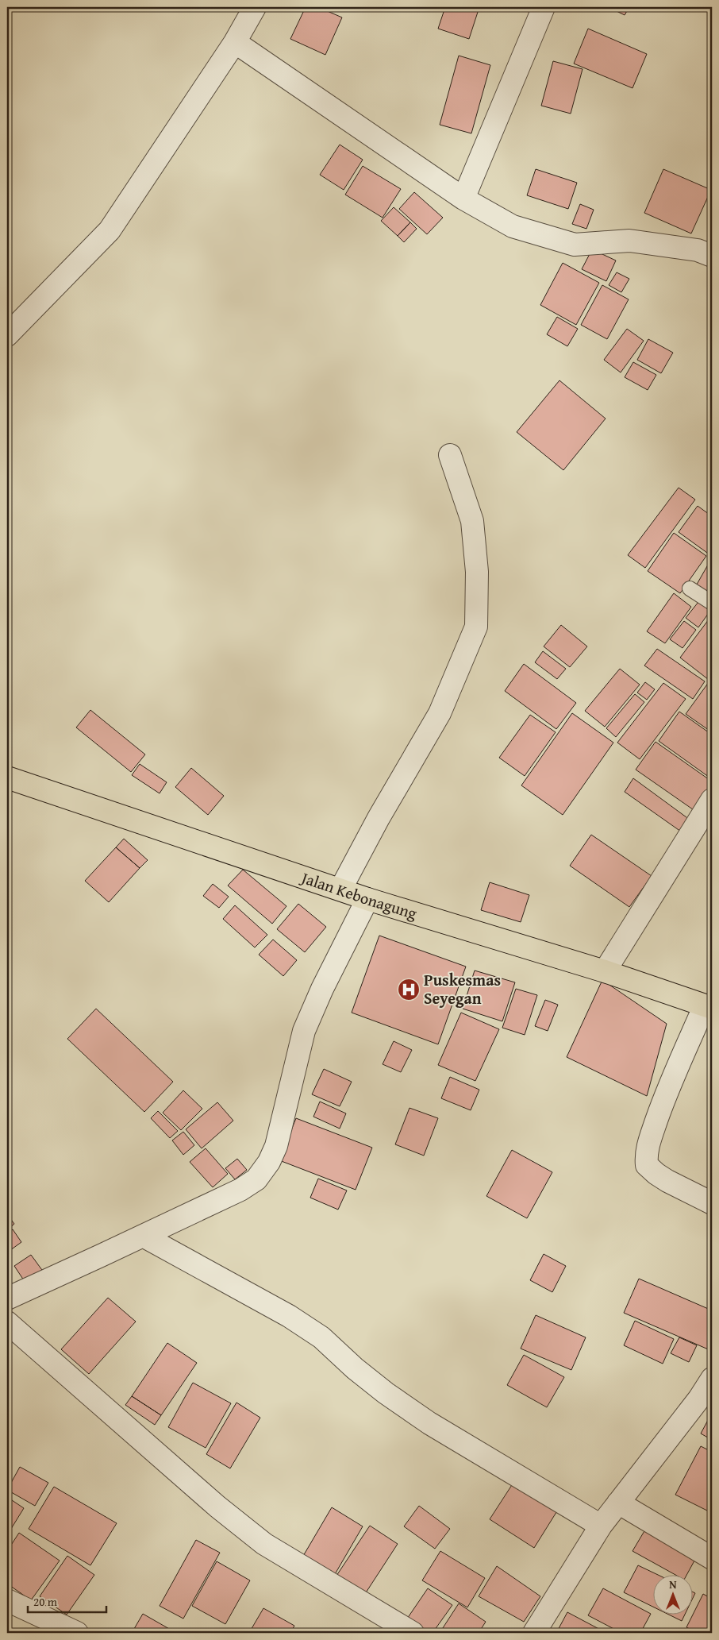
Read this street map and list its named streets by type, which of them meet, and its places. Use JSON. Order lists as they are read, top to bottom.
{
  "streets": {
    "main road": ["Jalan Kebonagung"]
  },
  "places": {
    "hospital": ["Puskesmas Seyegan"]
  },
  "scale_bar": "20 m",
  "north": "top"
}
